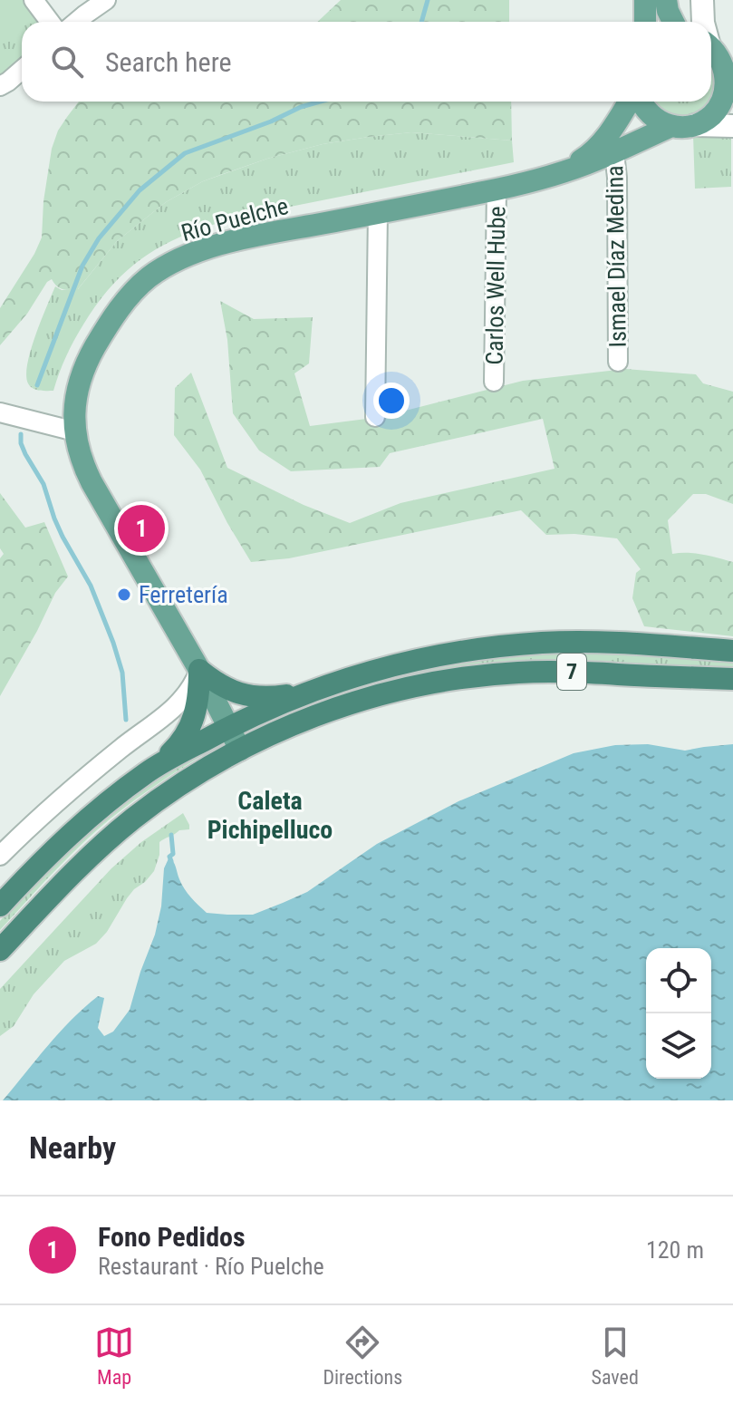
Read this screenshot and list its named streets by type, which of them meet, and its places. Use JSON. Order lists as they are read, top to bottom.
{
  "streets": {
    "highway": ["7"],
    "main road": ["Río Puelche"],
    "street": ["Ismael Díaz Medina", "Carlos Well Hube"]
  },
  "crossings": [
    ["Río Puelche", "Ismael Díaz Medina"],
    ["Río Puelche", "Carlos Well Hube"],
    ["Río Puelche", "7"]
  ],
  "districts": ["Caleta Pichipelluco"],
  "places": ["Ferretería"],
  "page": {
    "search": "Search here",
    "pins": "1",
    "heading": "Nearby",
    "list": [
      {
        "mark": "1",
        "name": "Fono Pedidos",
        "note": "Restaurant · Río Puelche",
        "value": "120 m"
      }
    ],
    "nav": ["Map", "Directions", "Saved"]
  }
}
